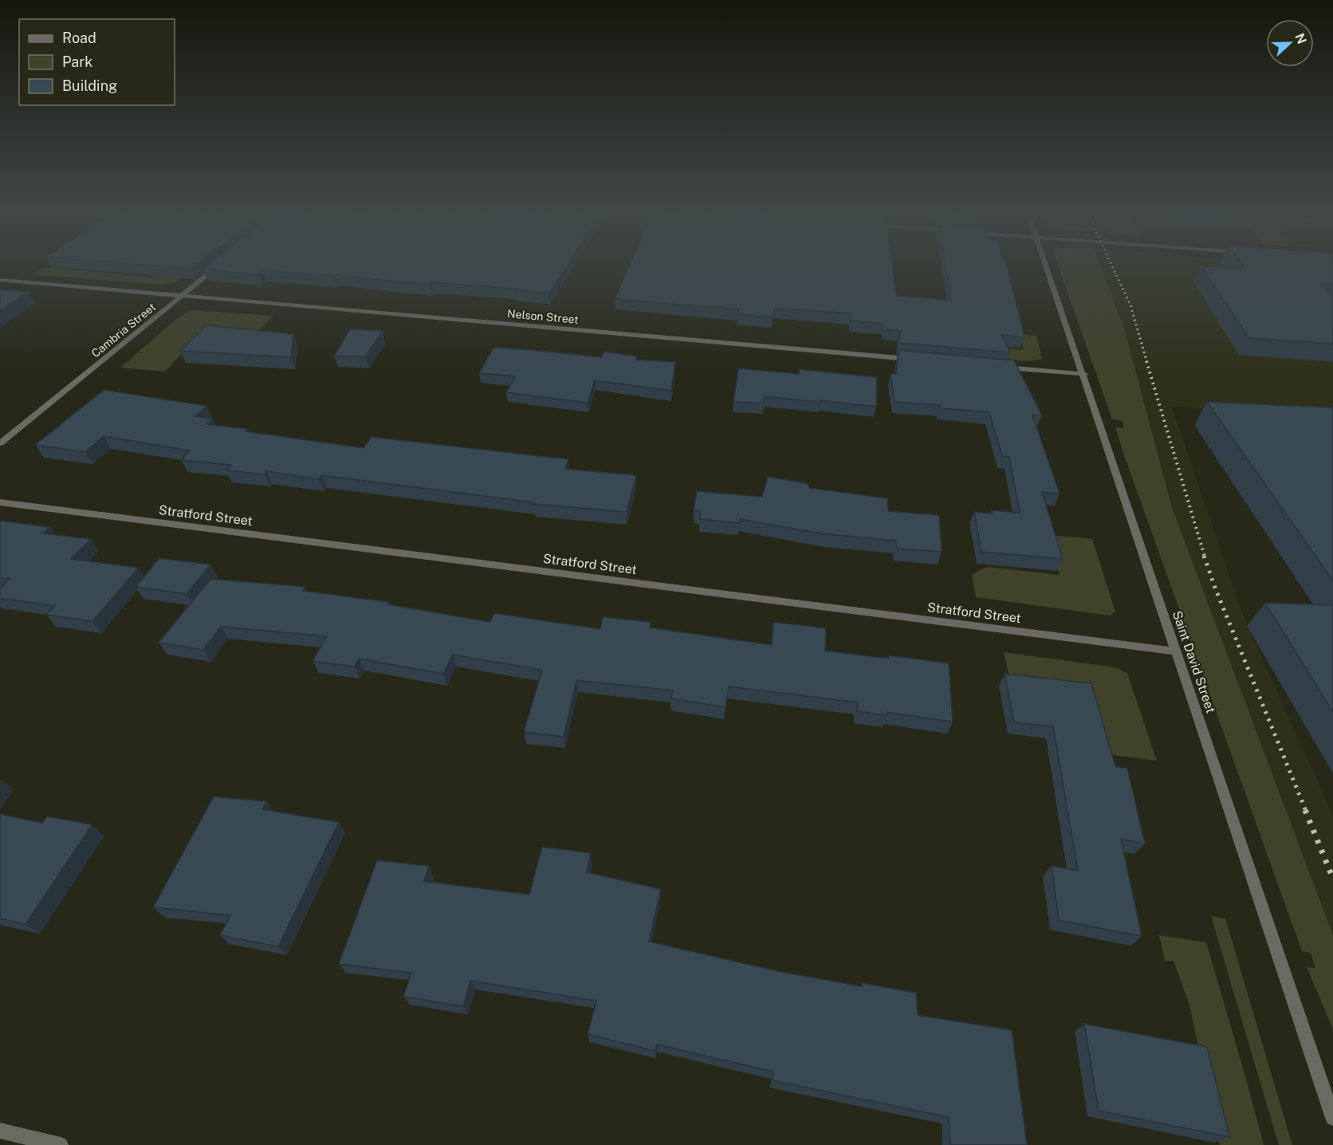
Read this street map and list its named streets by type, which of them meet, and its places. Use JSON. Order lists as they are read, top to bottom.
{
  "streets": {
    "street": [
      "Nelson Street",
      "Cambria Street",
      "Stratford Street",
      "Saint David Street"
    ]
  },
  "crossings": [
    ["Nelson Street", "Cambria Street"],
    ["Stratford Street", "Saint David Street"]
  ],
  "legend": ["Road", "Park", "Building"],
  "north": "right"
}
